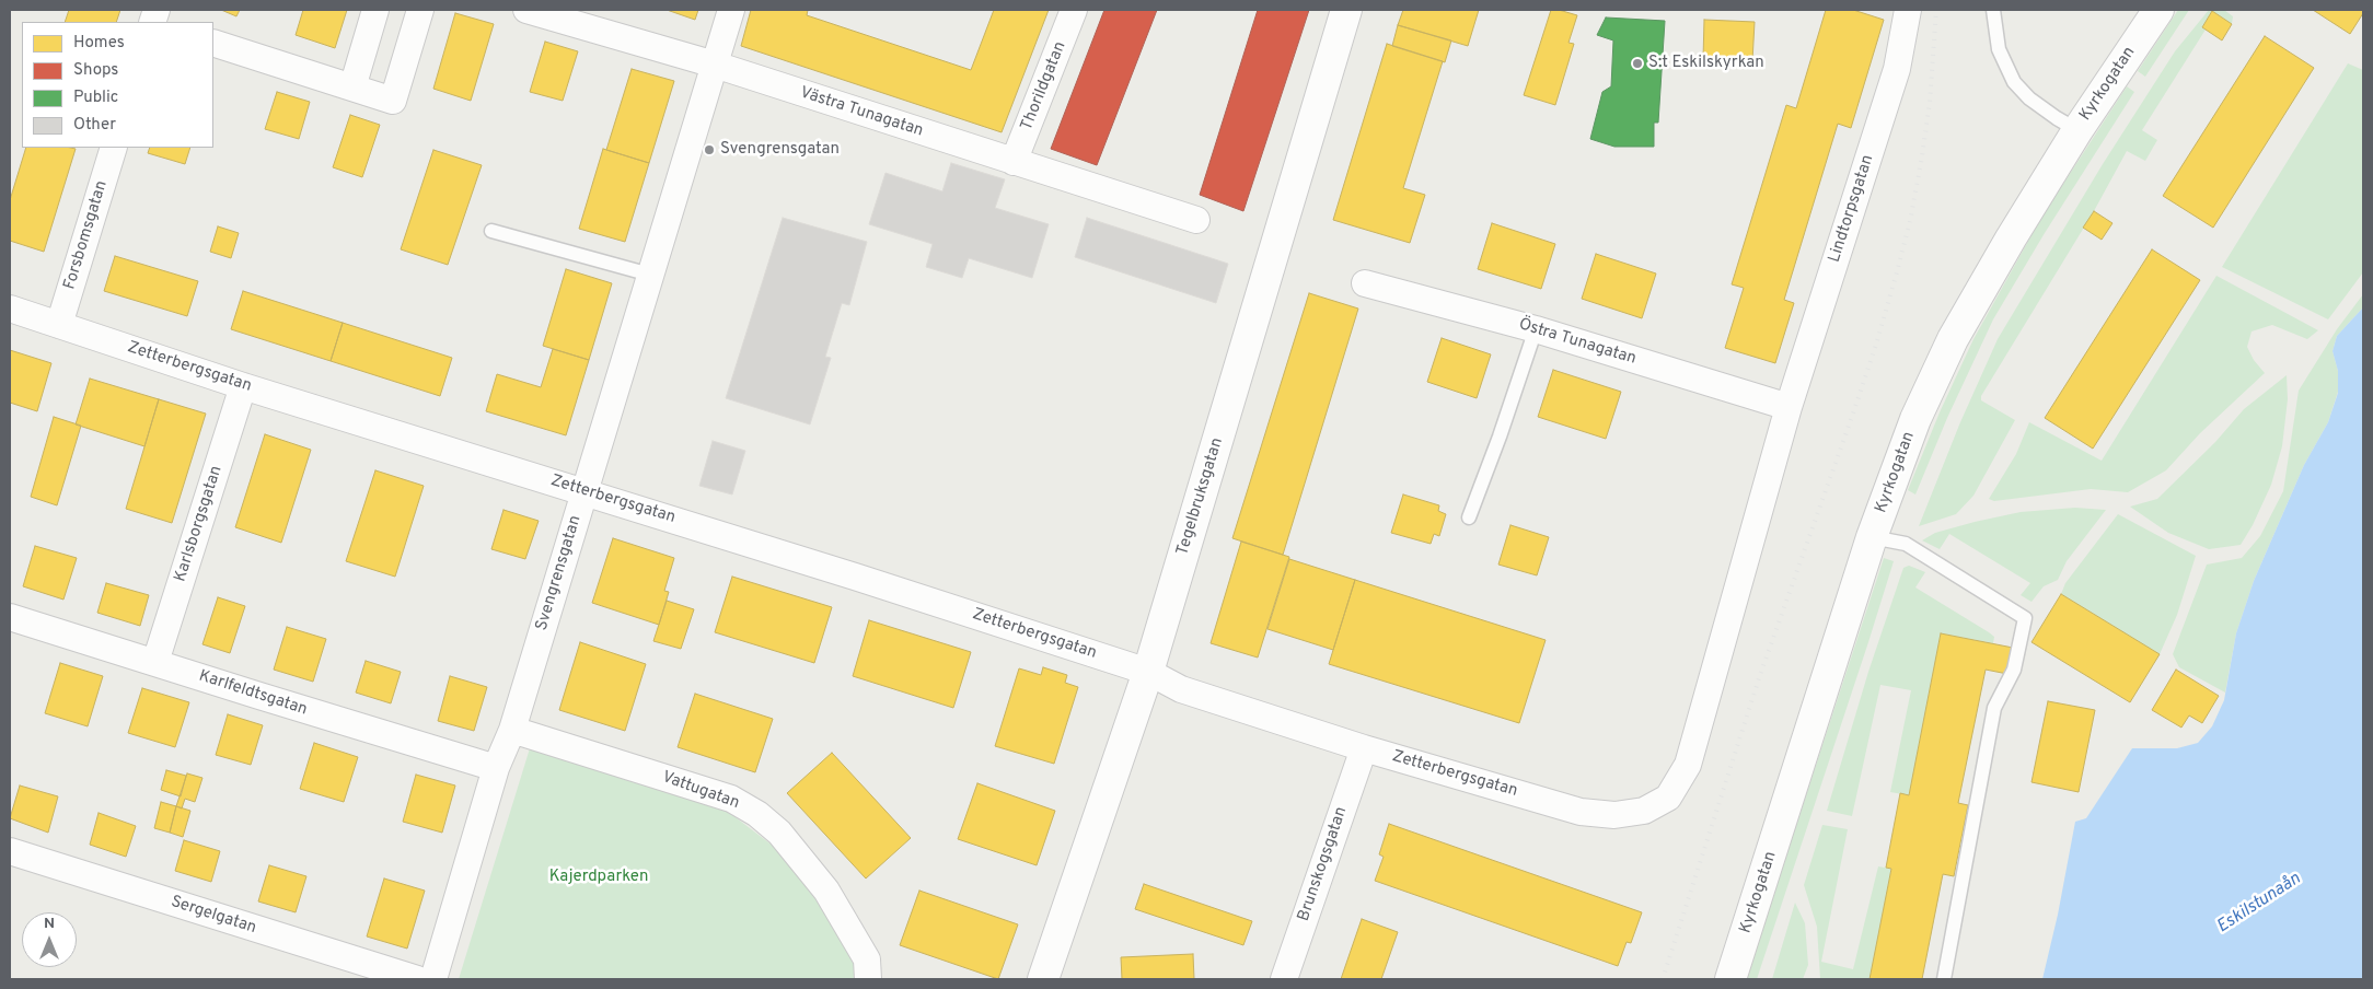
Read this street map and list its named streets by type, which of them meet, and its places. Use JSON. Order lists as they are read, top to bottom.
{
  "streets": {
    "street": [
      "Kyrkogatan",
      "Thorildgatan",
      "Västra Tunagatan",
      "Lindtorpsgatan",
      "Forsbomsgatan",
      "Östra Tunagatan",
      "Zetterbergsgatan",
      "Tegelbruksgatan",
      "Karlsborgsgatan",
      "Svengrensgatan",
      "Karlfeldtsgatan",
      "Vattugatan",
      "Brunskogsgatan",
      "Sergelgatan"
    ]
  },
  "crossings": [
    ["Thorildgatan", "Västra Tunagatan"],
    ["Västra Tunagatan", "Svengrensgatan"],
    ["Lindtorpsgatan", "Östra Tunagatan"],
    ["Lindtorpsgatan", "Zetterbergsgatan"],
    ["Forsbomsgatan", "Zetterbergsgatan"],
    ["Östra Tunagatan", "Zetterbergsgatan"],
    ["Zetterbergsgatan", "Tegelbruksgatan"],
    ["Zetterbergsgatan", "Karlsborgsgatan"],
    ["Zetterbergsgatan", "Svengrensgatan"],
    ["Zetterbergsgatan", "Brunskogsgatan"],
    ["Karlsborgsgatan", "Karlfeldtsgatan"],
    ["Svengrensgatan", "Karlfeldtsgatan"],
    ["Svengrensgatan", "Vattugatan"]
  ],
  "water": ["Eskilstunaån"],
  "parks": ["Kajerdparken"],
  "places": ["S:t Eskilskyrkan", "Svengrensgatan"],
  "legend": [
    "Homes",
    "Shops",
    "Public",
    "Other"
  ],
  "north": "top"
}
